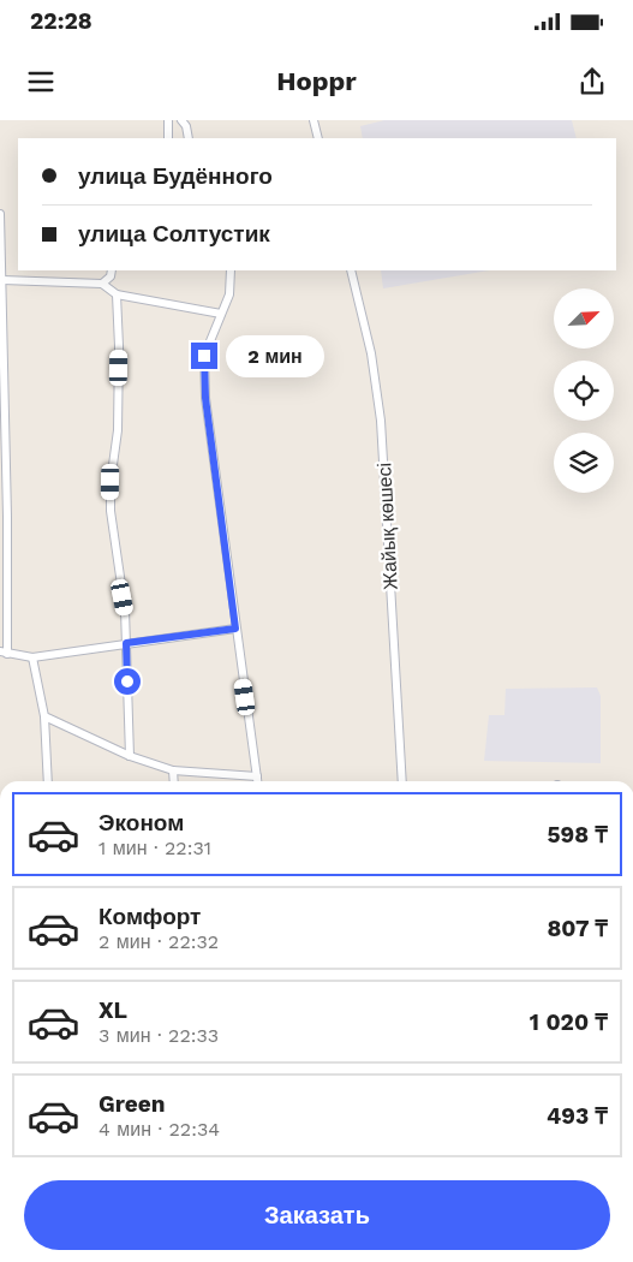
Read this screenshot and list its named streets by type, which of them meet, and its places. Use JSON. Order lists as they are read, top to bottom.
{
  "streets": {
    "street": ["Жайық көшесі"]
  },
  "north": "top right",
  "page": {
    "status": "22:28",
    "header": "Hoppr",
    "banner": ["улица Будённого", "улица Солтустик"],
    "bubble": "2 мин",
    "list": [
      {
        "name": "Эконом",
        "note": "1 мин · 22:31",
        "value": "598 ₸"
      },
      {
        "name": "Комфорт",
        "note": "2 мин · 22:32",
        "value": "807 ₸"
      },
      {
        "name": "XL",
        "note": "3 мин · 22:33",
        "value": "1 020 ₸"
      },
      {
        "name": "Green",
        "note": "4 мин · 22:34",
        "value": "493 ₸"
      }
    ],
    "buttons": "Заказать"
  }
}
